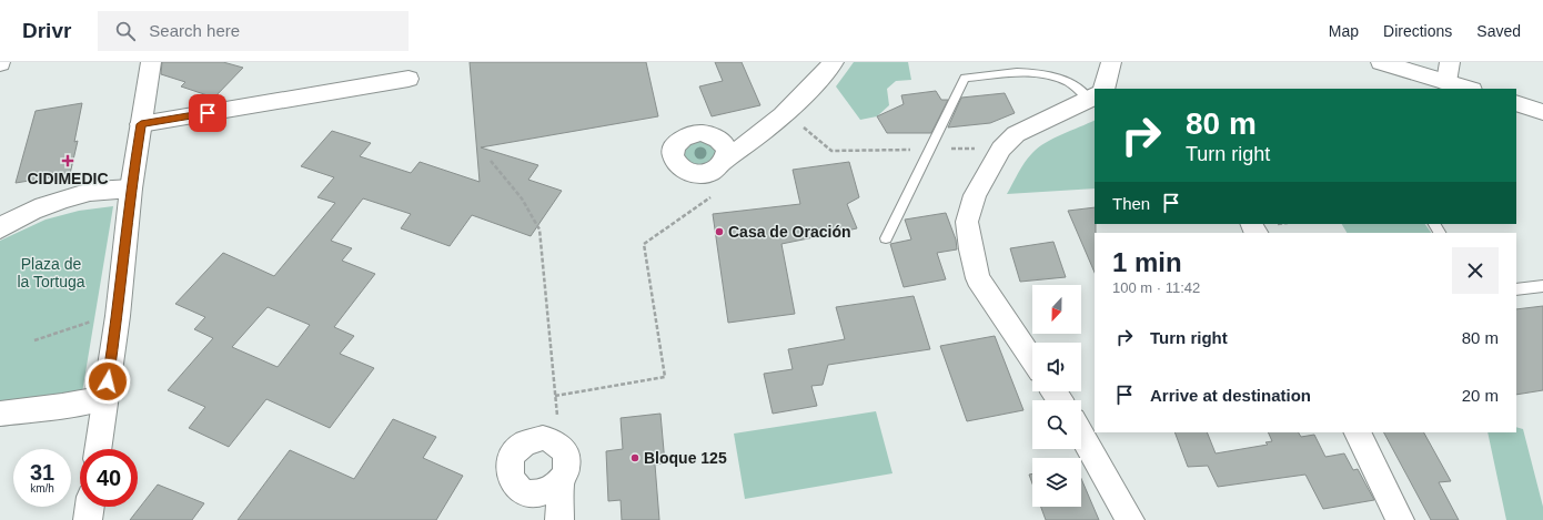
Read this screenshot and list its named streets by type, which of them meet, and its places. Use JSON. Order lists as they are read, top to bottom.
{
  "parks": ["Plaza de la Tortuga"],
  "places": {
    "health": ["CIDIMEDIC"],
    "other": ["Casa de Oración", "Bloque 125"]
  },
  "north": "bottom",
  "page": {
    "header": "Drivr",
    "search": "Search here",
    "nav": ["Map", "Directions", "Saved"],
    "turn": ["80 m", "Turn right"],
    "then": "Then",
    "heading": ["1 min", "100 m · 11:42"],
    "list": [
      {
        "name": "Turn right",
        "value": "80 m"
      },
      {
        "name": "Arrive at destination",
        "value": "20 m"
      }
    ],
    "speed": "31 km/h",
    "limit": "40"
  }
}
